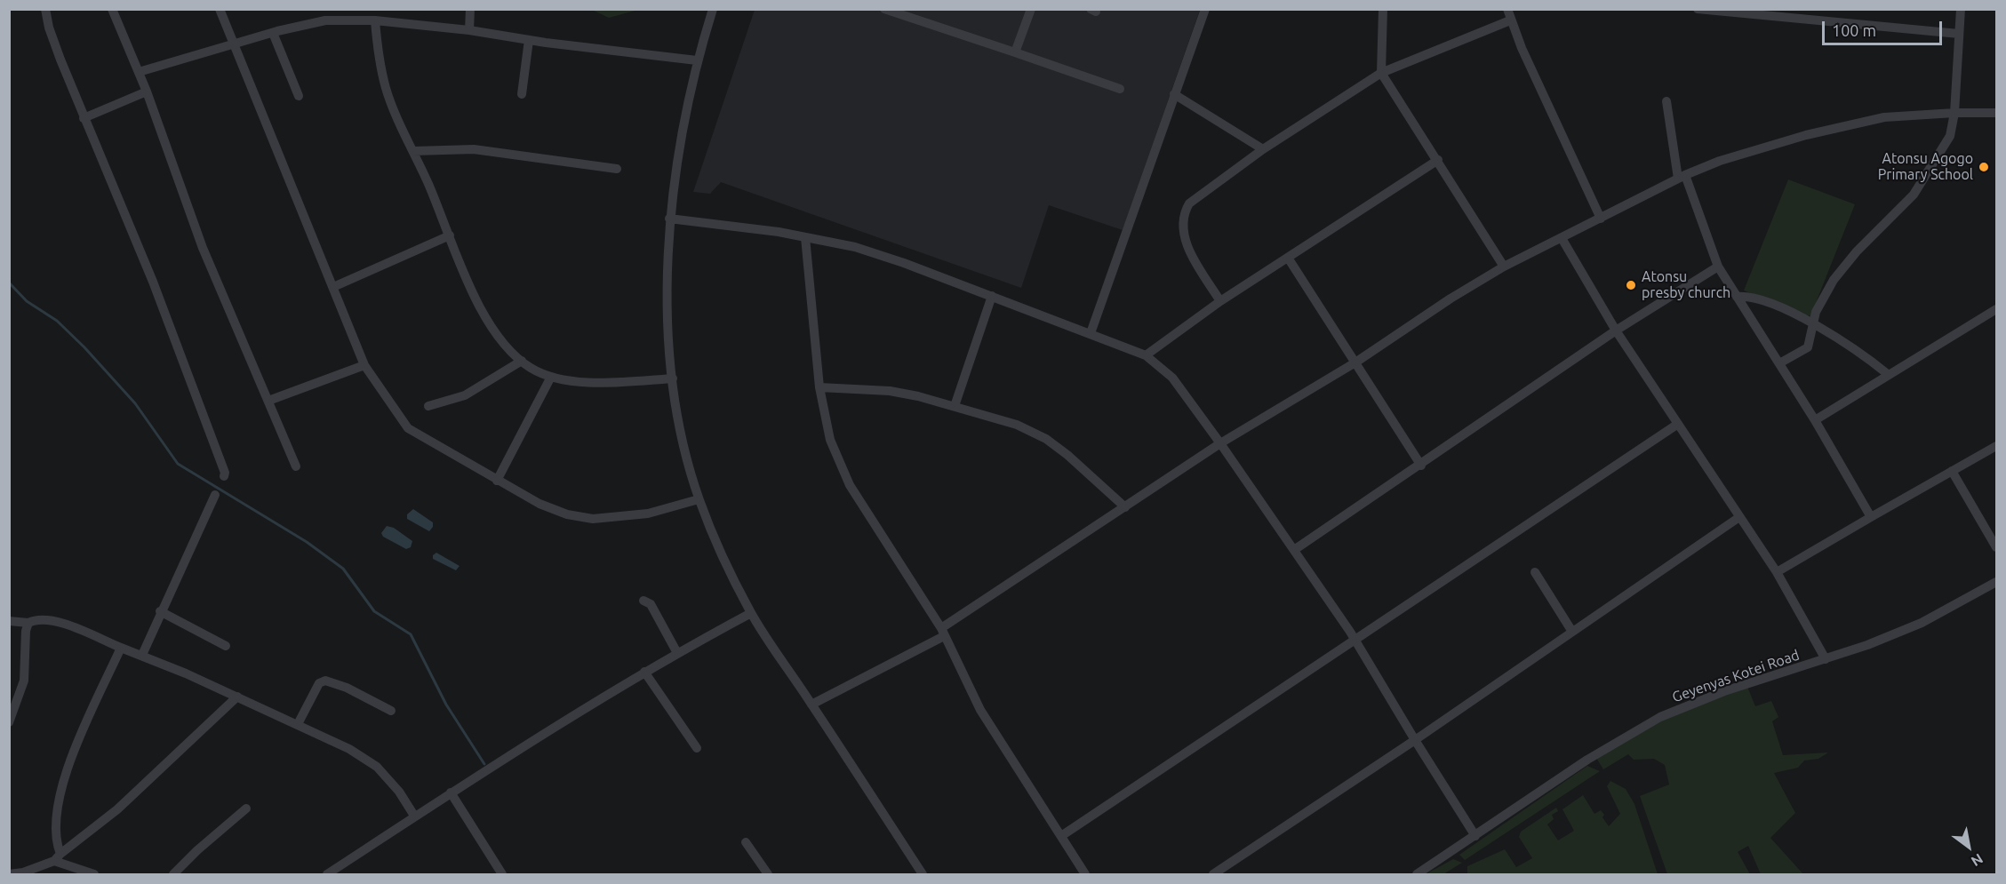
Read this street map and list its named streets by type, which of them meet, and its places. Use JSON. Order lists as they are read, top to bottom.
{
  "streets": {
    "street": ["Geyenyas Kotei Road"]
  },
  "places": ["Atonsu Agogo Primary School", "Atonsu presby church"],
  "scale_bar": "100 m",
  "north": "bottom right"
}
